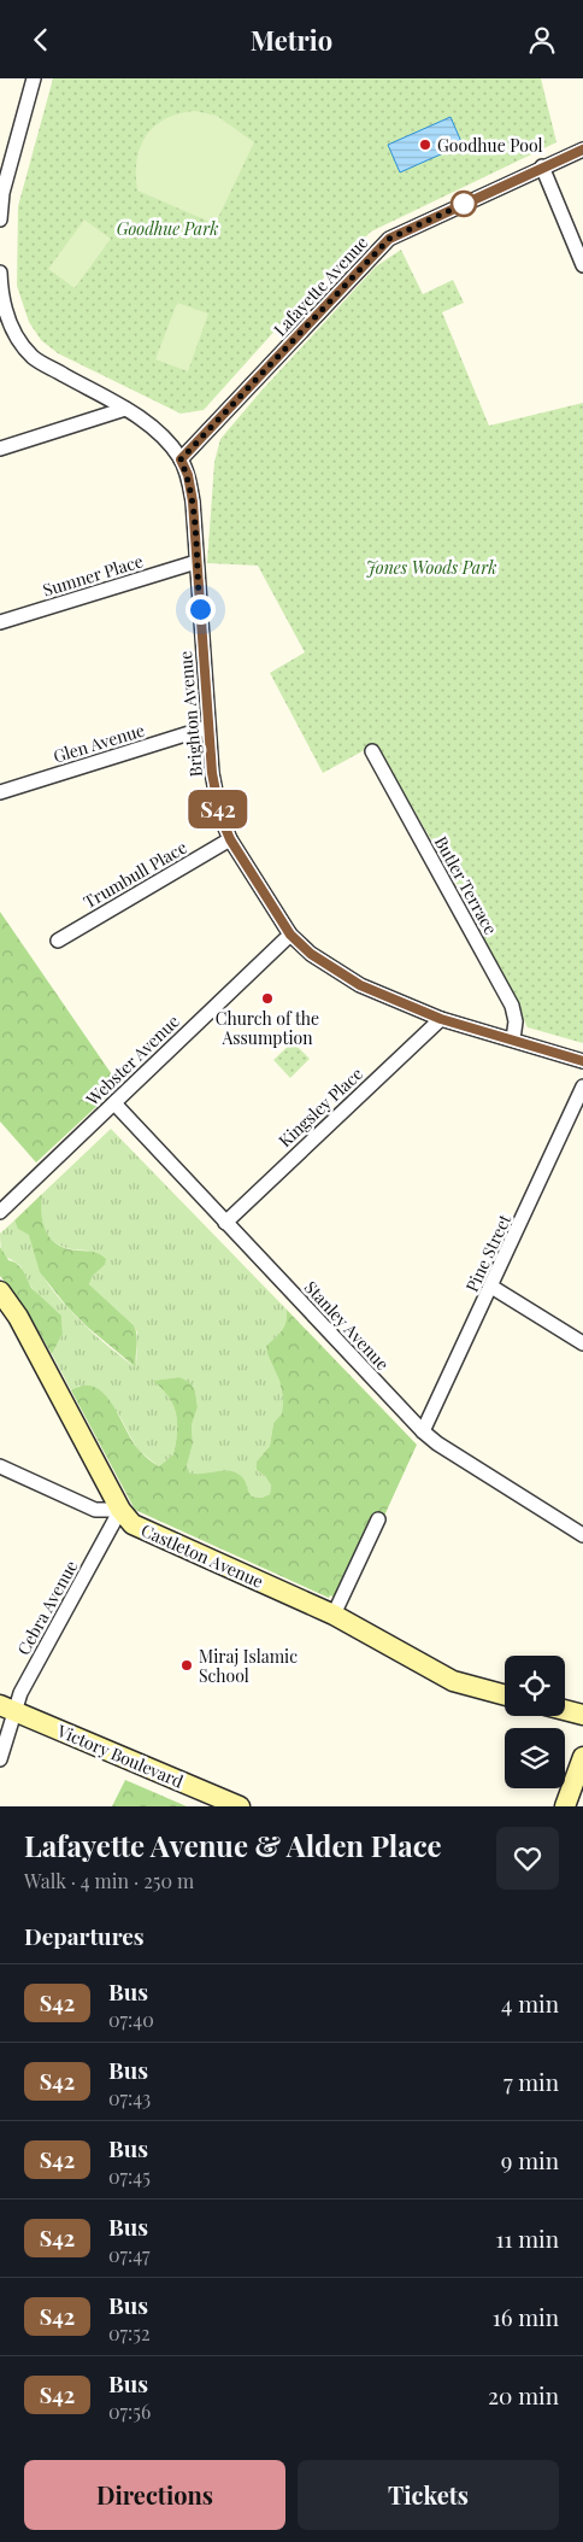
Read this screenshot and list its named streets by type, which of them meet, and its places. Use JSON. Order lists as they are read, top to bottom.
{
  "streets": {
    "street": [
      "Lafayette Avenue",
      "Sumner Place",
      "Brighton Avenue",
      "Glen Avenue",
      "Trumbull Place",
      "Butler Terrace",
      "Webster Avenue",
      "Kingsley Place",
      "Pine Street",
      "Stanley Avenue",
      "Castleton Avenue",
      "Cebra Avenue",
      "Victory Boulevard"
    ]
  },
  "crossings": [
    ["Lafayette Avenue", "Brighton Avenue"],
    ["Sumner Place", "Brighton Avenue"],
    ["Brighton Avenue", "Glen Avenue"],
    ["Brighton Avenue", "Trumbull Place"],
    ["Brighton Avenue", "Butler Terrace"],
    ["Brighton Avenue", "Webster Avenue"],
    ["Brighton Avenue", "Kingsley Place"],
    ["Webster Avenue", "Stanley Avenue"],
    ["Kingsley Place", "Stanley Avenue"],
    ["Pine Street", "Stanley Avenue"],
    ["Castleton Avenue", "Cebra Avenue"],
    ["Cebra Avenue", "Victory Boulevard"]
  ],
  "parks": ["Goodhue Park", "Jones Woods Park"],
  "places": ["Goodhue Pool", "Church of the Assumption", "Miraj Islamic School"],
  "lines": ["bus line S42"],
  "page": {
    "header": "Metrio",
    "on_map": "S42",
    "heading": [
      ["Lafayette Avenue & Alden Place", "Walk · 4 min · 250 m"],
      "Departures"
    ],
    "list": [
      {
        "mark": "S42",
        "name": "Bus",
        "note": "07:40",
        "value": "4 min"
      },
      {
        "mark": "S42",
        "name": "Bus",
        "note": "07:43",
        "value": "7 min"
      },
      {
        "mark": "S42",
        "name": "Bus",
        "note": "07:45",
        "value": "9 min"
      },
      {
        "mark": "S42",
        "name": "Bus",
        "note": "07:47",
        "value": "11 min"
      },
      {
        "mark": "S42",
        "name": "Bus",
        "note": "07:52",
        "value": "16 min"
      },
      {
        "mark": "S42",
        "name": "Bus",
        "note": "07:56",
        "value": "20 min"
      }
    ],
    "buttons": ["Directions", "Tickets"]
  }
}
